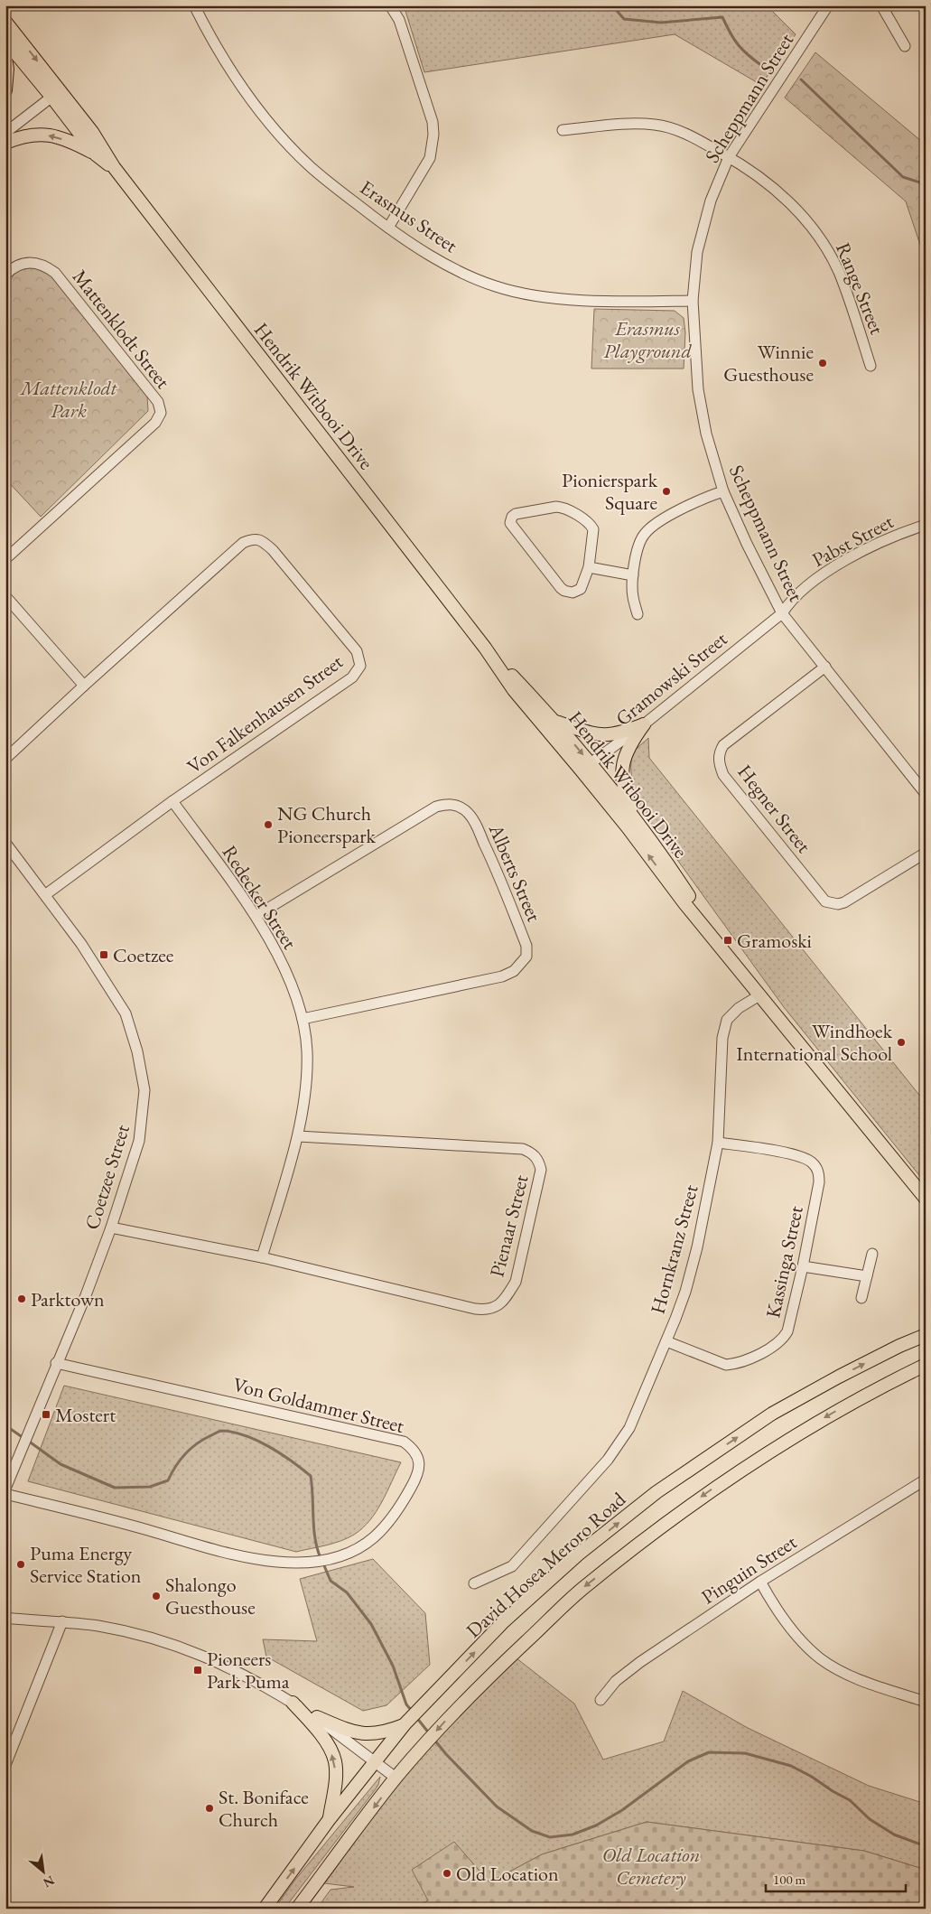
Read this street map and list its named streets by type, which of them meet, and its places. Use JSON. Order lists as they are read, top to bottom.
{
  "streets": {
    "main road": ["Hendrik Witbooi Drive", "David Hosea Meroro Road"],
    "street": [
      "Scheppmann Street",
      "Erasmus Street",
      "Range Street",
      "Mattenklodt Street",
      "Pabst Street",
      "Gramowski Street",
      "Von Falkenhausen Street",
      "Hegner Street",
      "Alberts Street",
      "Redecker Street",
      "Coetzee Street",
      "Pienaar Street",
      "Hornkranz Street",
      "Kassinga Street",
      "Von Goldammer Street",
      "Pinguin Street"
    ]
  },
  "crossings": [
    ["Scheppmann Street", "Erasmus Street"],
    ["Scheppmann Street", "Range Street"],
    ["Scheppmann Street", "Pabst Street"],
    ["Scheppmann Street", "Gramowski Street"],
    ["Scheppmann Street", "Hegner Street"],
    ["Hendrik Witbooi Drive", "Gramowski Street"],
    ["Hendrik Witbooi Drive", "Hornkranz Street"],
    ["Pabst Street", "Gramowski Street"],
    ["Von Falkenhausen Street", "Redecker Street"],
    ["Von Falkenhausen Street", "Coetzee Street"],
    ["Alberts Street", "Redecker Street"],
    ["Redecker Street", "Pienaar Street"],
    ["Coetzee Street", "Pienaar Street"],
    ["Coetzee Street", "Von Goldammer Street"],
    ["Hornkranz Street", "Kassinga Street"]
  ],
  "parks": ["Erasmus Playground", "Mattenklodt Park", "Old Location Cemetery"],
  "places": {
    "other": [
      "Winnie Guesthouse",
      "Pionierspark Square",
      "NG Church Pioneerspark",
      "Windhoek International School",
      "Parktown",
      "Puma Energy Service Station",
      "Shalongo Guesthouse",
      "St. Boniface Church",
      "Old Location"
    ],
    "transit": [
      "Gramoski",
      "Coetzee",
      "Mostert",
      "Pioneers Park Puma"
    ]
  },
  "scale_bar": "100 m",
  "north": "bottom right"
}
